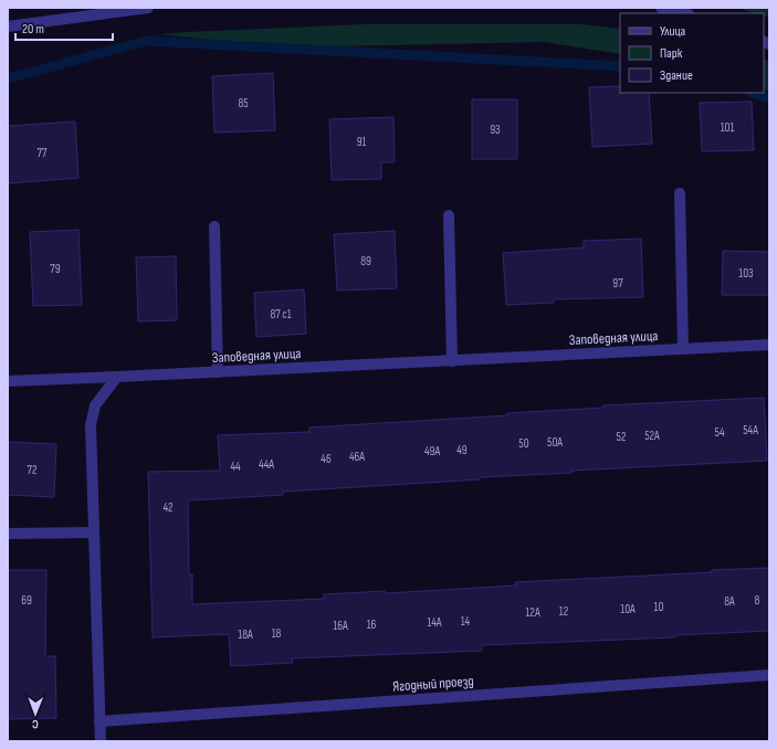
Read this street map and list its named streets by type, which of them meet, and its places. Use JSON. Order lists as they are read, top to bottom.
{
  "streets": {
    "street": ["Заповедная улица", "Ягодный проезд"]
  },
  "house_numbers": [
    "85",
    "101",
    "93",
    "91",
    "77",
    "89",
    "79",
    "103",
    "97",
    "87 с1",
    "54А",
    "54",
    "52А",
    "52",
    "50А",
    "50",
    "49",
    "49А",
    "46А",
    "46",
    "44А",
    "44",
    "72",
    "42",
    "69",
    "8",
    "8А",
    "10",
    "10А",
    "12",
    "12А",
    "14",
    "14А",
    "16",
    "16А",
    "18",
    "18А"
  ],
  "legend": ["Улица", "Парк", "Здание"],
  "scale_bar": "20 m",
  "north": "bottom"
}
